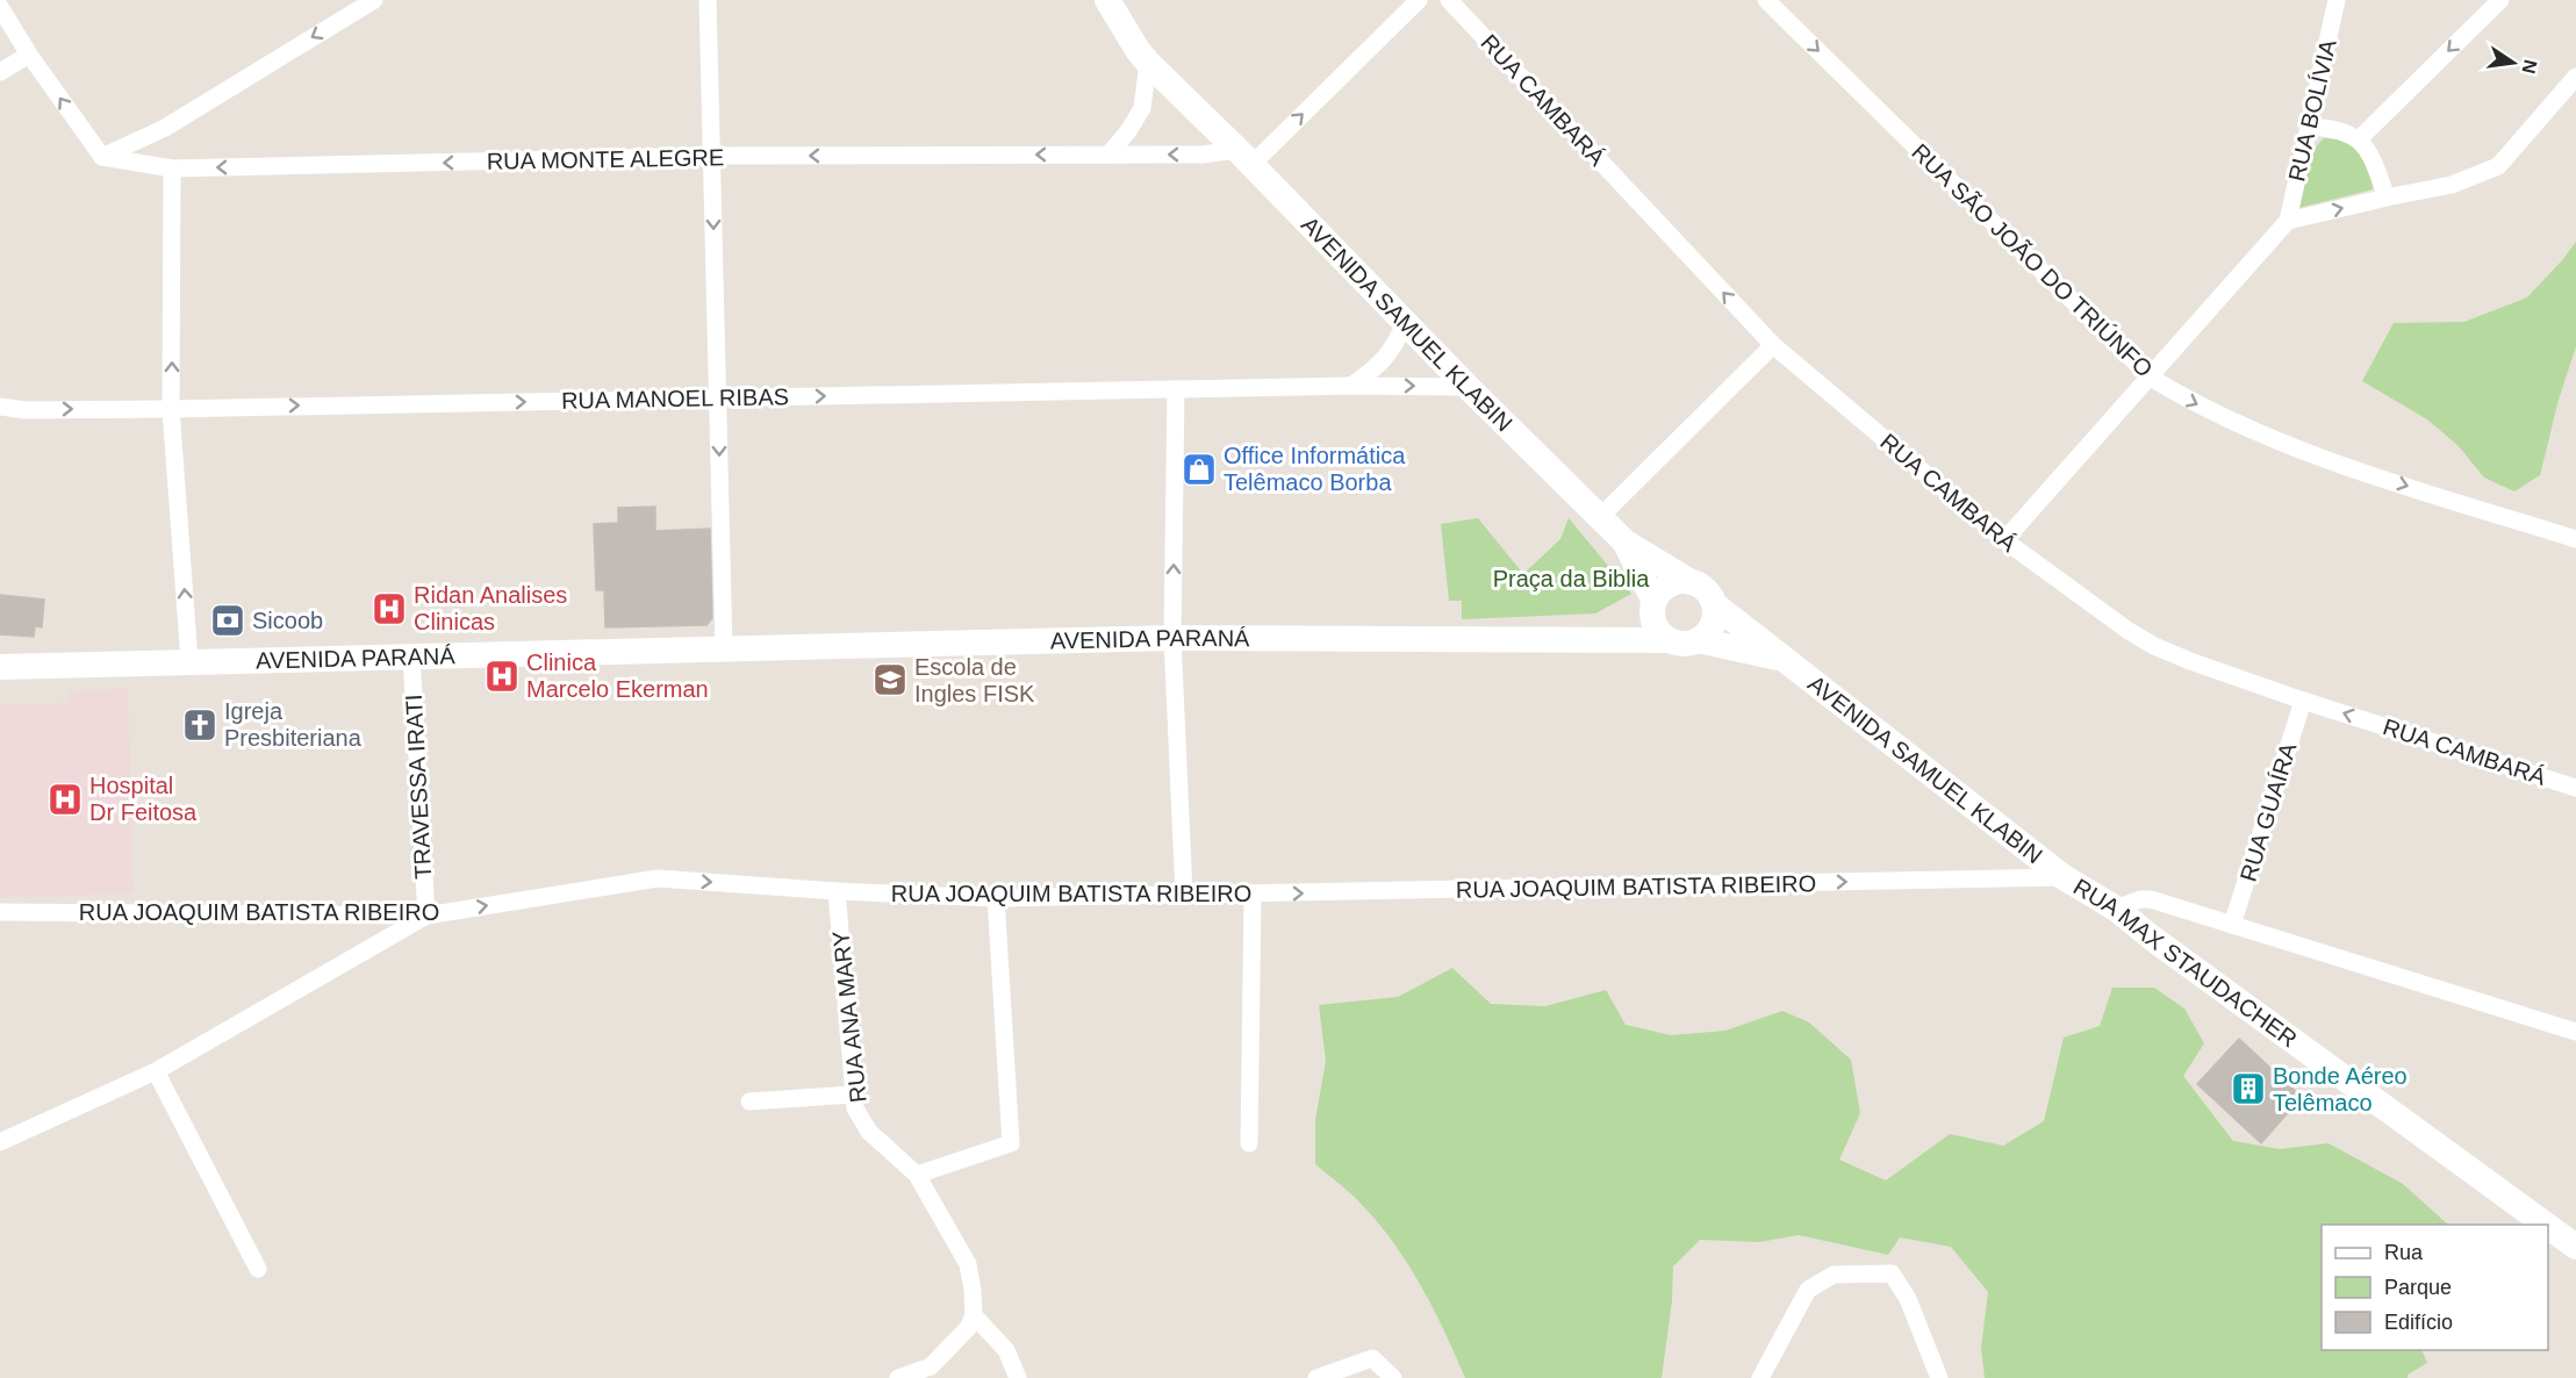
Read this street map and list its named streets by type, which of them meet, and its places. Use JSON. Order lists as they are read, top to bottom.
{
  "streets": {
    "main road": ["AVENIDA SAMUEL KLABIN", "AVENIDA PARANÁ", "RUA MAX STAUDACHER"],
    "street": [
      "RUA CAMBARÁ",
      "RUA BOLÍVIA",
      "RUA MONTE ALEGRE",
      "RUA SÃO JOÃO DO TRIÚNFO",
      "RUA MANOEL RIBAS",
      "TRAVESSA IRATI",
      "RUA GUAÍRA",
      "RUA JOAQUIM BATISTA RIBEIRO",
      "RUA ANA MARY"
    ]
  },
  "crossings": [
    ["RUA CAMBARÁ", "RUA GUAÍRA"],
    ["RUA MONTE ALEGRE", "AVENIDA SAMUEL KLABIN"],
    ["AVENIDA SAMUEL KLABIN", "RUA MANOEL RIBAS"],
    ["AVENIDA SAMUEL KLABIN", "AVENIDA PARANÁ"],
    ["AVENIDA SAMUEL KLABIN", "RUA JOAQUIM BATISTA RIBEIRO"],
    ["AVENIDA SAMUEL KLABIN", "RUA MAX STAUDACHER"],
    ["AVENIDA PARANÁ", "TRAVESSA IRATI"],
    ["TRAVESSA IRATI", "RUA JOAQUIM BATISTA RIBEIRO"],
    ["RUA JOAQUIM BATISTA RIBEIRO", "RUA MAX STAUDACHER"],
    ["RUA JOAQUIM BATISTA RIBEIRO", "RUA ANA MARY"]
  ],
  "one_way": [
    "RUA CAMBARÁ",
    "RUA MONTE ALEGRE",
    "RUA SÃO JOÃO DO TRIÚNFO",
    "RUA MANOEL RIBAS",
    "RUA JOAQUIM BATISTA RIBEIRO"
  ],
  "parks": ["Praça da Biblia"],
  "places": {
    "shop": ["Office Informática Telêmaco Borba"],
    "hospital": ["Ridan Analises Clinicas", "Clinica Marcelo Ekerman", "Hospital Dr Feitosa"],
    "bank": ["Sicoob"],
    "school or university": ["Escola de Ingles FISK"],
    "church": ["Igreja Presbiteriana"],
    "building": ["Bonde Aéreo Telêmaco"]
  },
  "legend": ["Rua", "Parque", "Edifício"],
  "north": "right"
}
